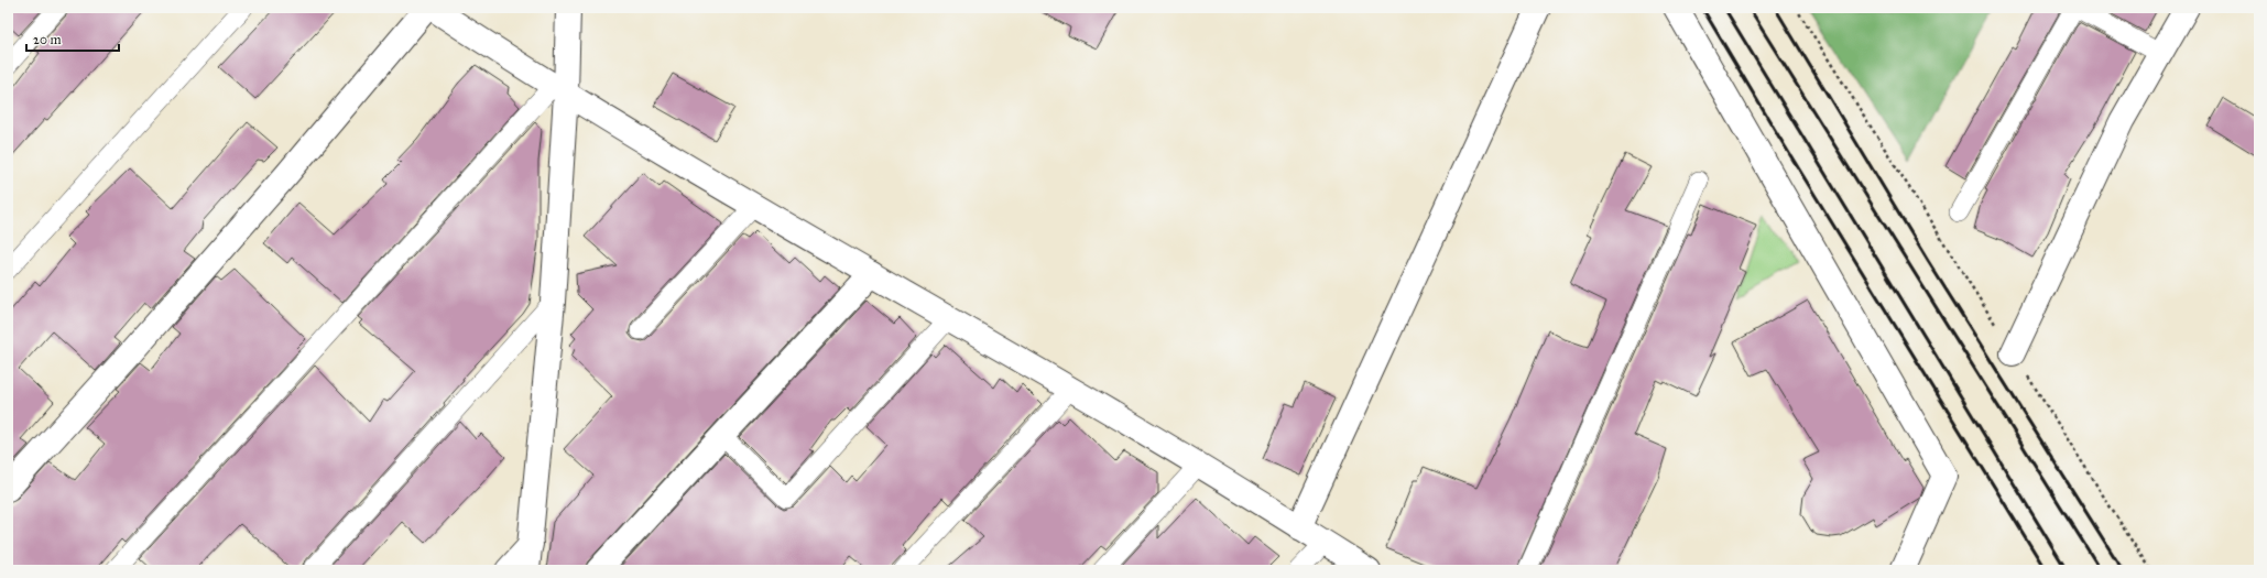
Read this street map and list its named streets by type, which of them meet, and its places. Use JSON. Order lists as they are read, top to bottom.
{
  "scale_bar": "20 m"
}
